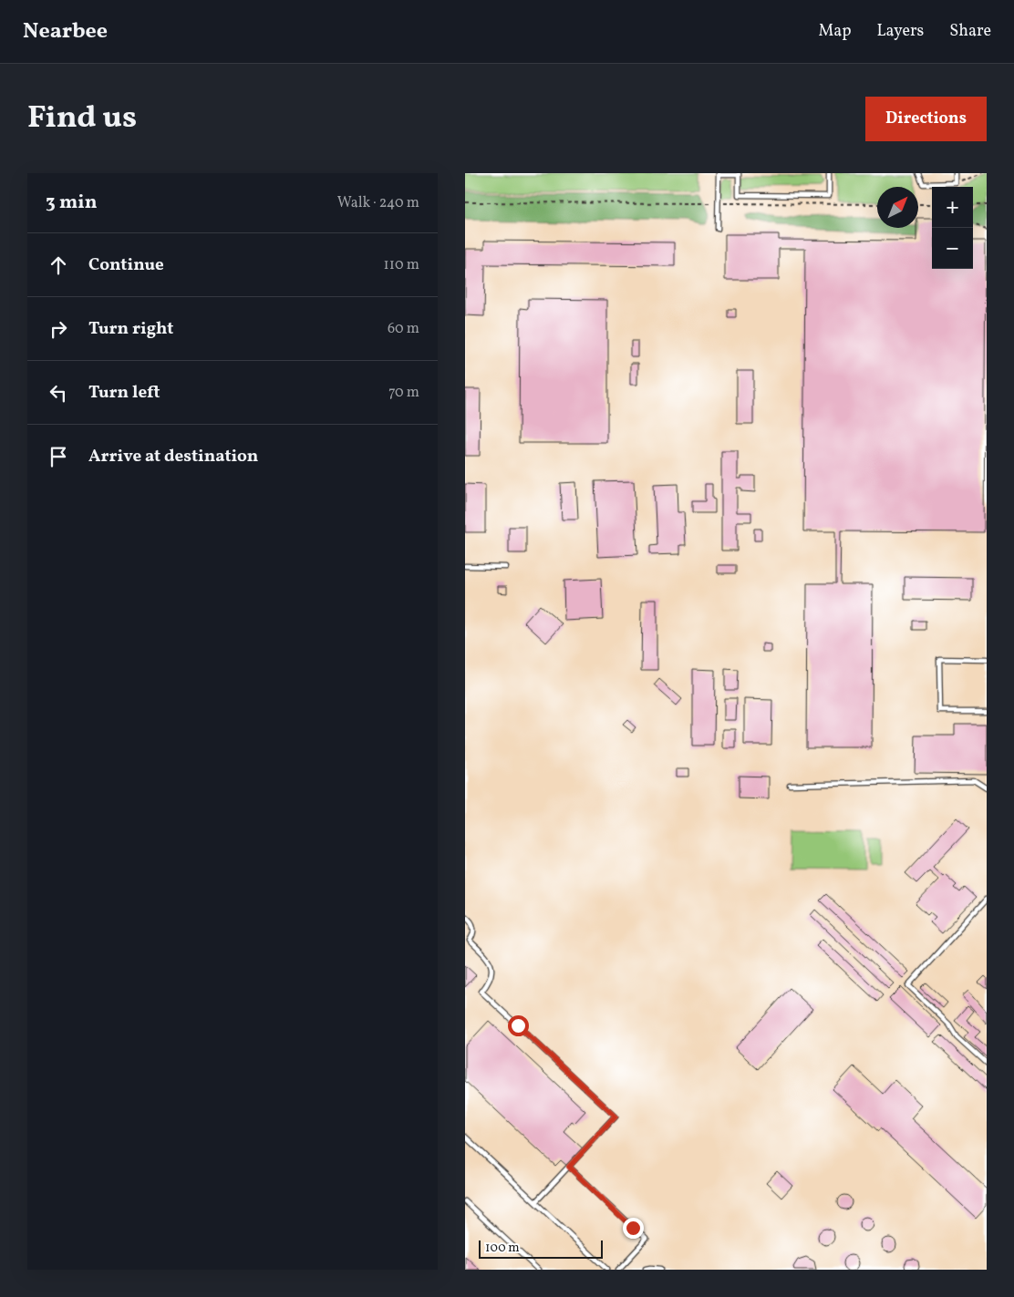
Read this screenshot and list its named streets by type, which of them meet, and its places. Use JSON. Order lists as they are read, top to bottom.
{
  "scale_bar": "100 m",
  "north": "top right",
  "page": {
    "header": "Nearbee",
    "nav": ["Map", "Layers", "Share"],
    "title": "Find us",
    "buttons": "Directions",
    "heading": ["3 min", "Walk · 240 m"],
    "map_buttons": ["+", "−"],
    "list": [
      ["Continue", "110 m"],
      ["Turn right", "60 m"],
      ["Turn left", "70 m"],
      "Arrive at destination"
    ],
    "scale": "100 m"
  }
}
